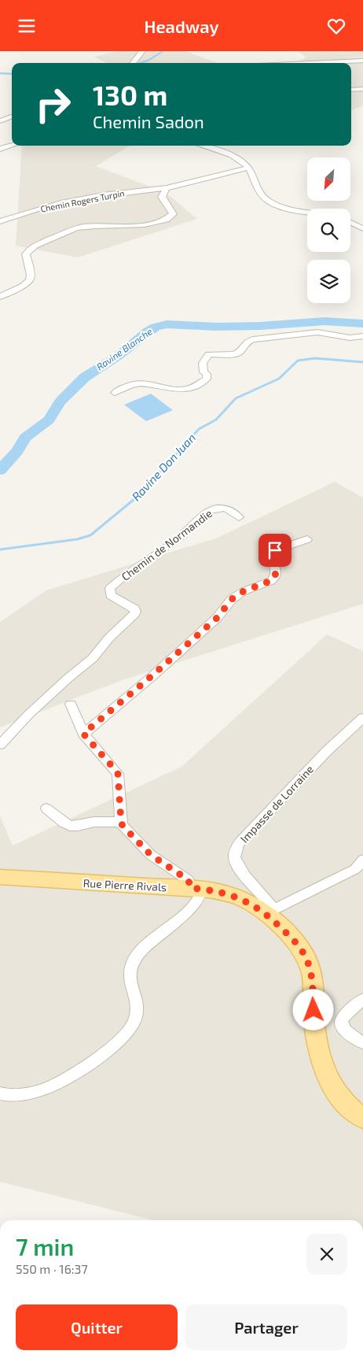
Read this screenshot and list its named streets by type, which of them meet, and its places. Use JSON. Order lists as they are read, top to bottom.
{
  "streets": {
    "main road": ["Rue Pierre Rivals"],
    "street": ["Chemin Rogers Turpin", "Chemin de Normandie", "Impasse de Lorraine"]
  },
  "crossings": [
    ["Impasse de Lorraine", "Rue Pierre Rivals"]
  ],
  "water": ["Ravine Blanche", "Ravine Don Juan"],
  "north": "bottom left",
  "page": {
    "header": "Headway",
    "turn": ["130 m", "Chemin Sadon"],
    "heading": ["7 min", "550 m · 16:37"],
    "buttons": ["Quitter", "Partager"]
  }
}
